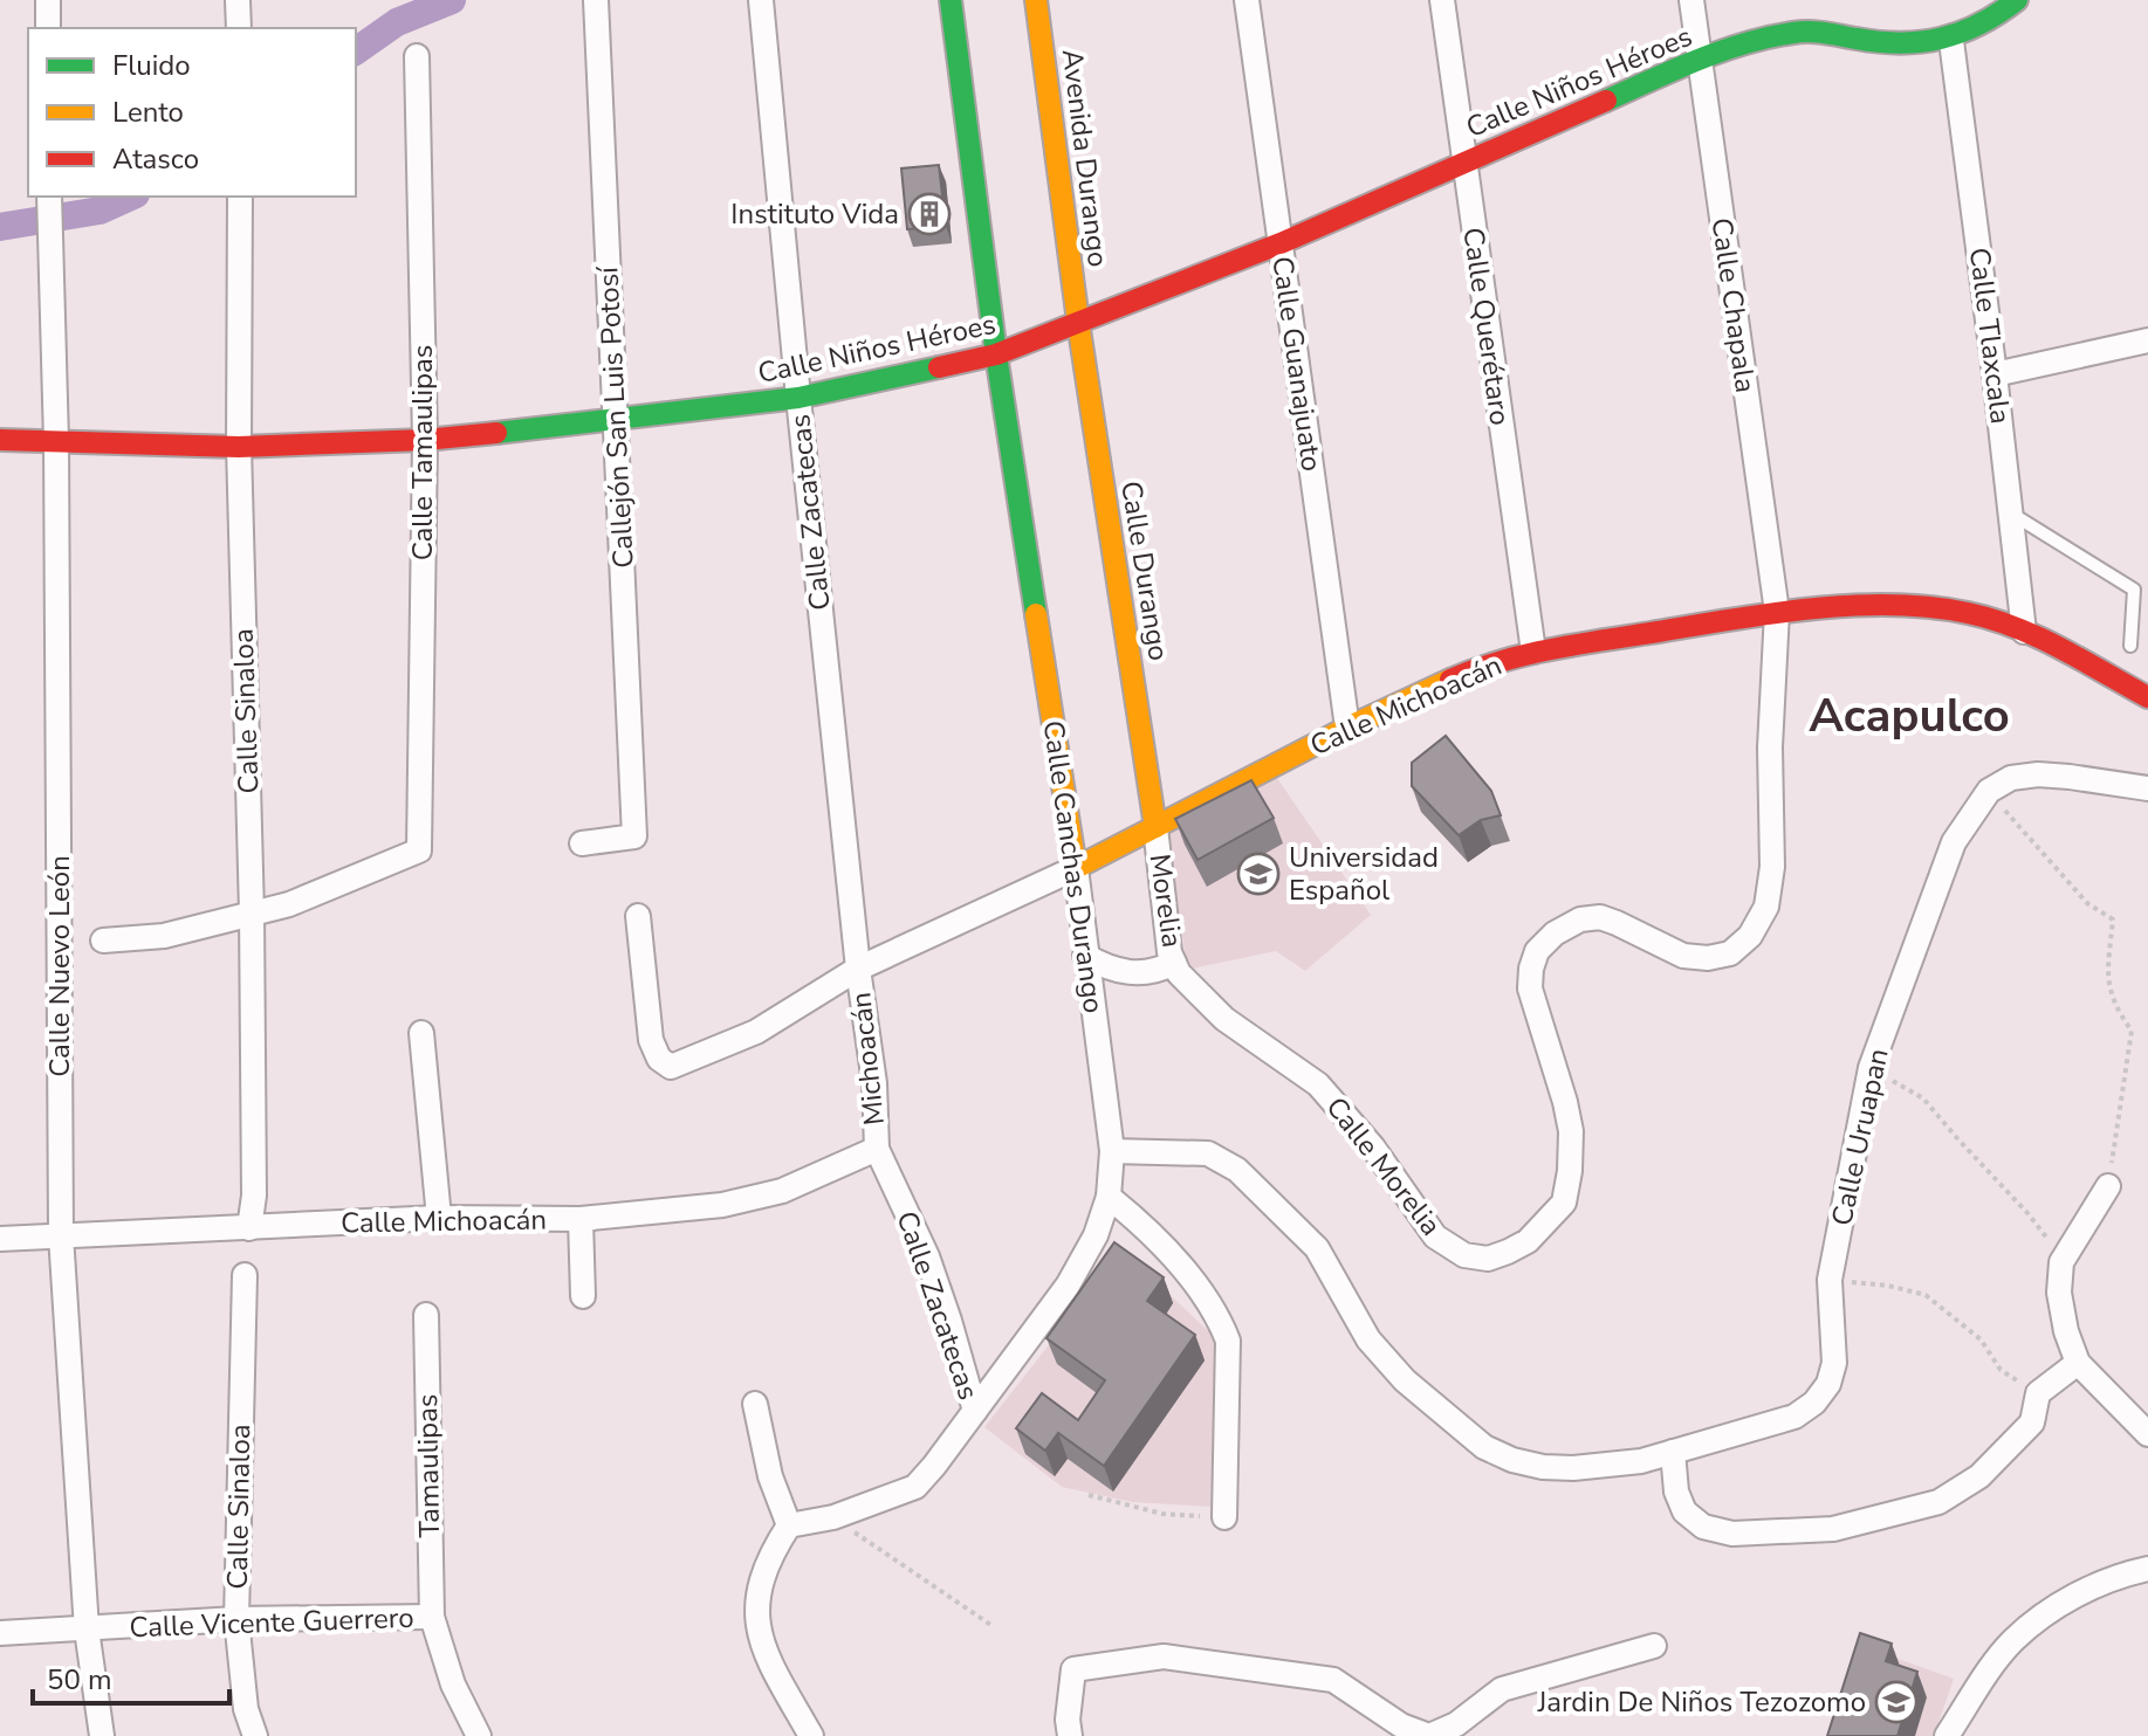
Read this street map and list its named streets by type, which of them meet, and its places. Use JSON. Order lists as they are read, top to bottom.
{
  "streets": {
    "main road": [
      "Calle Niños Héroes",
      "Avenida Durango",
      "Calle Durango",
      "Calle Michoacán",
      "Calle Canchas Durango"
    ],
    "street": [
      "Calle Chapala",
      "Calle Querétaro",
      "Calle Tlaxcala",
      "Calle Guanajuato",
      "Callejón San Luis Potosí",
      "Calle Tamaulipas",
      "Calle Zacatecas",
      "Calle Sinaloa",
      "Morelia",
      "Calle Nuevo León",
      "Michoacán",
      "Calle Uruapan",
      "Calle Morelia",
      "Tamaulipas",
      "Calle Vicente Guerrero"
    ]
  },
  "crossings": [
    ["Calle Niños Héroes", "Avenida Durango"],
    ["Calle Niños Héroes", "Calle Chapala"],
    ["Calle Niños Héroes", "Calle Querétaro"],
    ["Calle Niños Héroes", "Calle Tlaxcala"],
    ["Calle Niños Héroes", "Calle Guanajuato"],
    ["Calle Niños Héroes", "Callejón San Luis Potosí"],
    ["Calle Niños Héroes", "Calle Tamaulipas"],
    ["Calle Niños Héroes", "Calle Zacatecas"],
    ["Calle Niños Héroes", "Calle Durango"],
    ["Calle Niños Héroes", "Calle Sinaloa"],
    ["Calle Niños Héroes", "Calle Canchas Durango"],
    ["Calle Niños Héroes", "Calle Nuevo León"],
    ["Avenida Durango", "Calle Durango"],
    ["Calle Chapala", "Calle Michoacán"],
    ["Calle Chapala", "Calle Morelia"],
    ["Calle Querétaro", "Calle Michoacán"],
    ["Calle Tlaxcala", "Calle Michoacán"],
    ["Calle Guanajuato", "Calle Michoacán"],
    ["Calle Tamaulipas", "Calle Sinaloa"],
    ["Calle Zacatecas", "Calle Michoacán"],
    ["Calle Zacatecas", "Calle Canchas Durango"],
    ["Calle Zacatecas", "Michoacán"],
    ["Calle Durango", "Calle Michoacán"],
    ["Calle Durango", "Morelia"],
    ["Calle Michoacán", "Calle Sinaloa"],
    ["Calle Michoacán", "Calle Canchas Durango"],
    ["Calle Michoacán", "Morelia"],
    ["Calle Michoacán", "Calle Nuevo León"],
    ["Calle Michoacán", "Michoacán"],
    ["Calle Michoacán", "Calle Morelia"],
    ["Calle Sinaloa", "Calle Vicente Guerrero"],
    ["Calle Canchas Durango", "Calle Uruapan"],
    ["Morelia", "Calle Morelia"],
    ["Calle Nuevo León", "Calle Vicente Guerrero"],
    ["Tamaulipas", "Calle Vicente Guerrero"]
  ],
  "districts": ["Acapulco"],
  "places": {
    "building": ["Instituto Vida"],
    "school or university": ["Universidad Español", "Jardin De Niños Tezozomo"]
  },
  "legend": ["Fluido", "Lento", "Atasco"],
  "scale_bar": "50 m"
}
